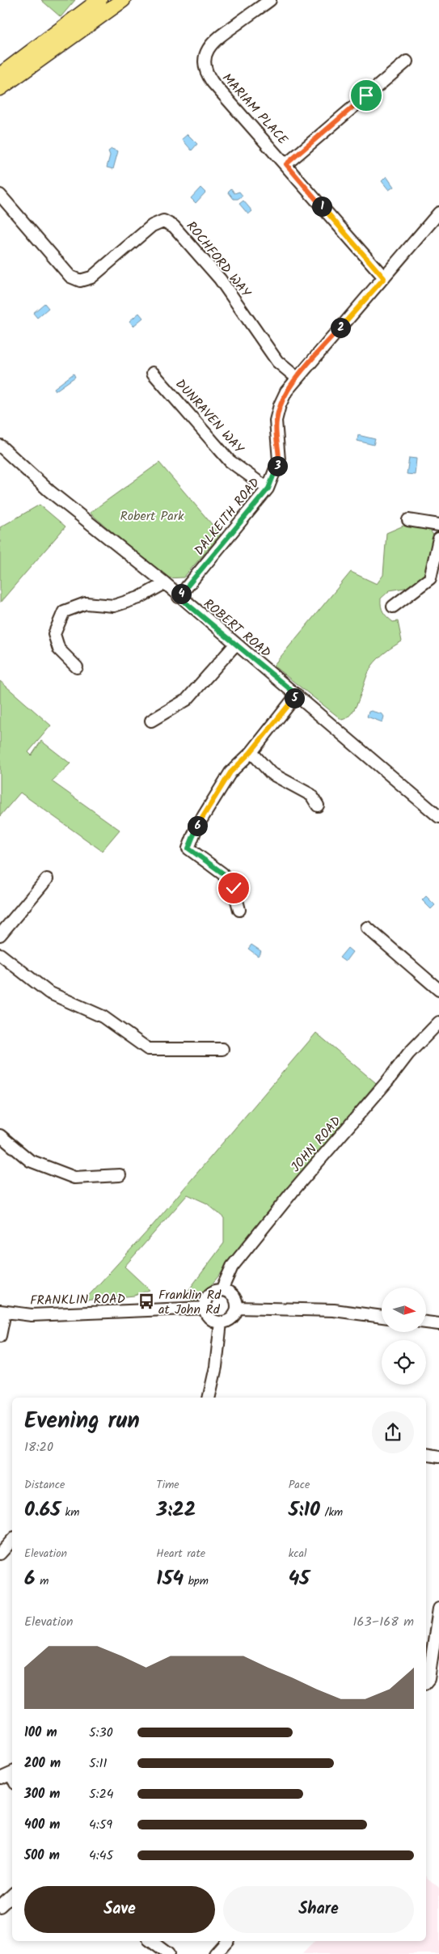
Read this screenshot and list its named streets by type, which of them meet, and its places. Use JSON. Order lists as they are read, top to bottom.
{
  "streets": {
    "street": [
      "MARIAM PLACE",
      "ROCHFORD WAY",
      "DUNRAVEN WAY",
      "DALKEITH ROAD",
      "ROBERT ROAD",
      "JOHN ROAD",
      "FRANKLIN ROAD"
    ]
  },
  "crossings": [
    ["MARIAM PLACE", "DALKEITH ROAD"],
    ["ROCHFORD WAY", "DALKEITH ROAD"],
    ["DUNRAVEN WAY", "DALKEITH ROAD"],
    ["DALKEITH ROAD", "ROBERT ROAD"],
    ["JOHN ROAD", "FRANKLIN ROAD"]
  ],
  "parks": ["Robert Park"],
  "places": {
    "bus stop": ["Franklin Rd at John Rd"]
  },
  "north": "right",
  "page": {
    "pins": [
      "1",
      "2",
      "3",
      "4",
      "5",
      "6"
    ],
    "heading": ["Evening run", "18:20"],
    "stats": [
      ["Distance", "0.65 km"],
      ["Time", "3:22"],
      ["Pace", "5:10 /km"],
      ["Elevation", "6 m"],
      ["Heart rate", "154 bpm"],
      ["kcal", "45"]
    ],
    "chart": ["Elevation", "163–168 m"],
    "list": [
      {
        "name": "100 m",
        "note": "5:30"
      },
      {
        "name": "200 m",
        "note": "5:11"
      },
      {
        "name": "300 m",
        "note": "5:24"
      },
      {
        "name": "400 m",
        "note": "4:59"
      },
      {
        "name": "500 m",
        "note": "4:45"
      }
    ],
    "buttons": ["Save", "Share"]
  }
}
